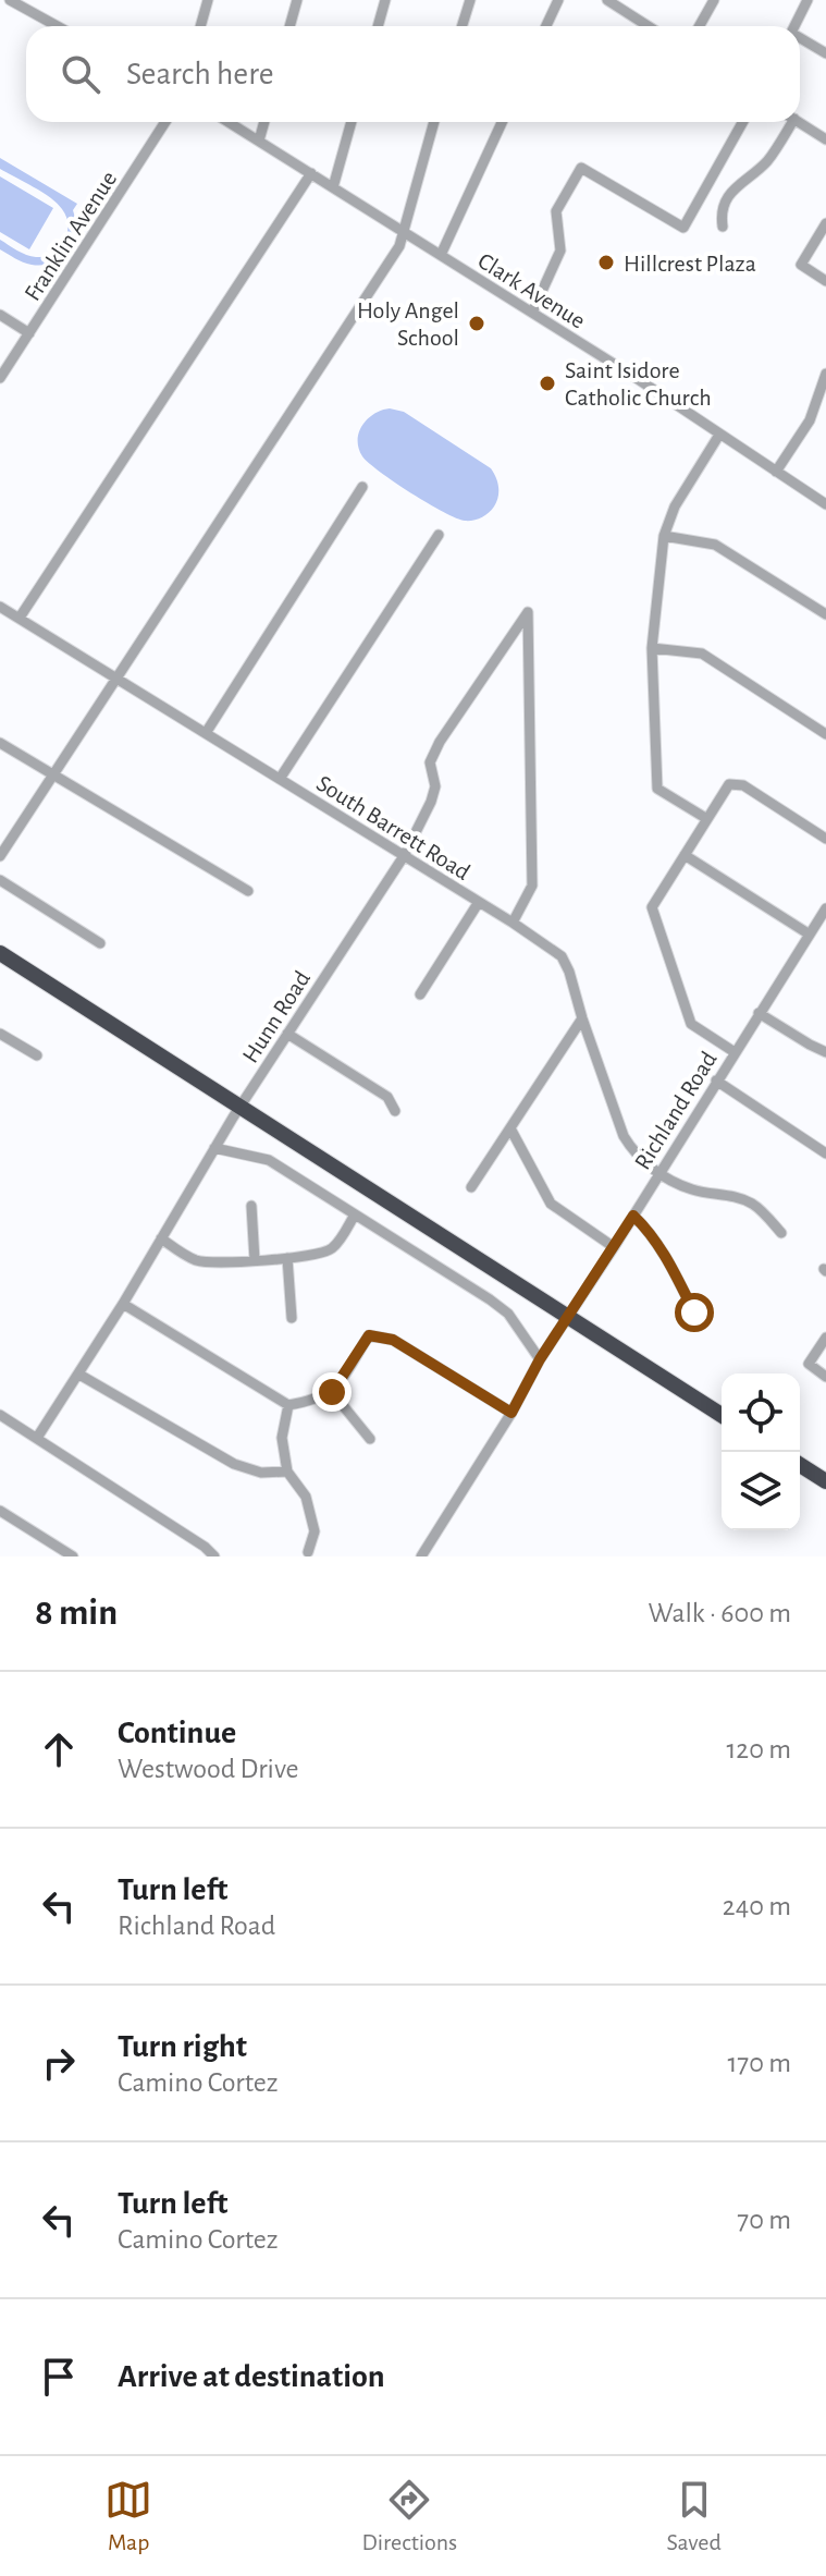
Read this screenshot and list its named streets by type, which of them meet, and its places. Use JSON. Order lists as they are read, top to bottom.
{
  "streets": {
    "street": [
      "Franklin Avenue",
      "Clark Avenue",
      "South Barrett Road",
      "Hunn Road",
      "Richland Road"
    ]
  },
  "crossings": [
    ["South Barrett Road", "Hunn Road"],
    ["South Barrett Road", "Richland Road"]
  ],
  "places": ["Hillcrest Plaza", "Holy Angel School", "Saint Isidore Catholic Church"],
  "page": {
    "search": "Search here",
    "heading": ["8 min", "Walk · 600 m"],
    "list": [
      ["Continue", "Westwood Drive", "120 m"],
      ["Turn left", "Richland Road", "240 m"],
      ["Turn right", "Camino Cortez", "170 m"],
      ["Turn left", "Camino Cortez", "70 m"],
      "Arrive at destination"
    ],
    "nav": ["Map", "Directions", "Saved"]
  }
}
